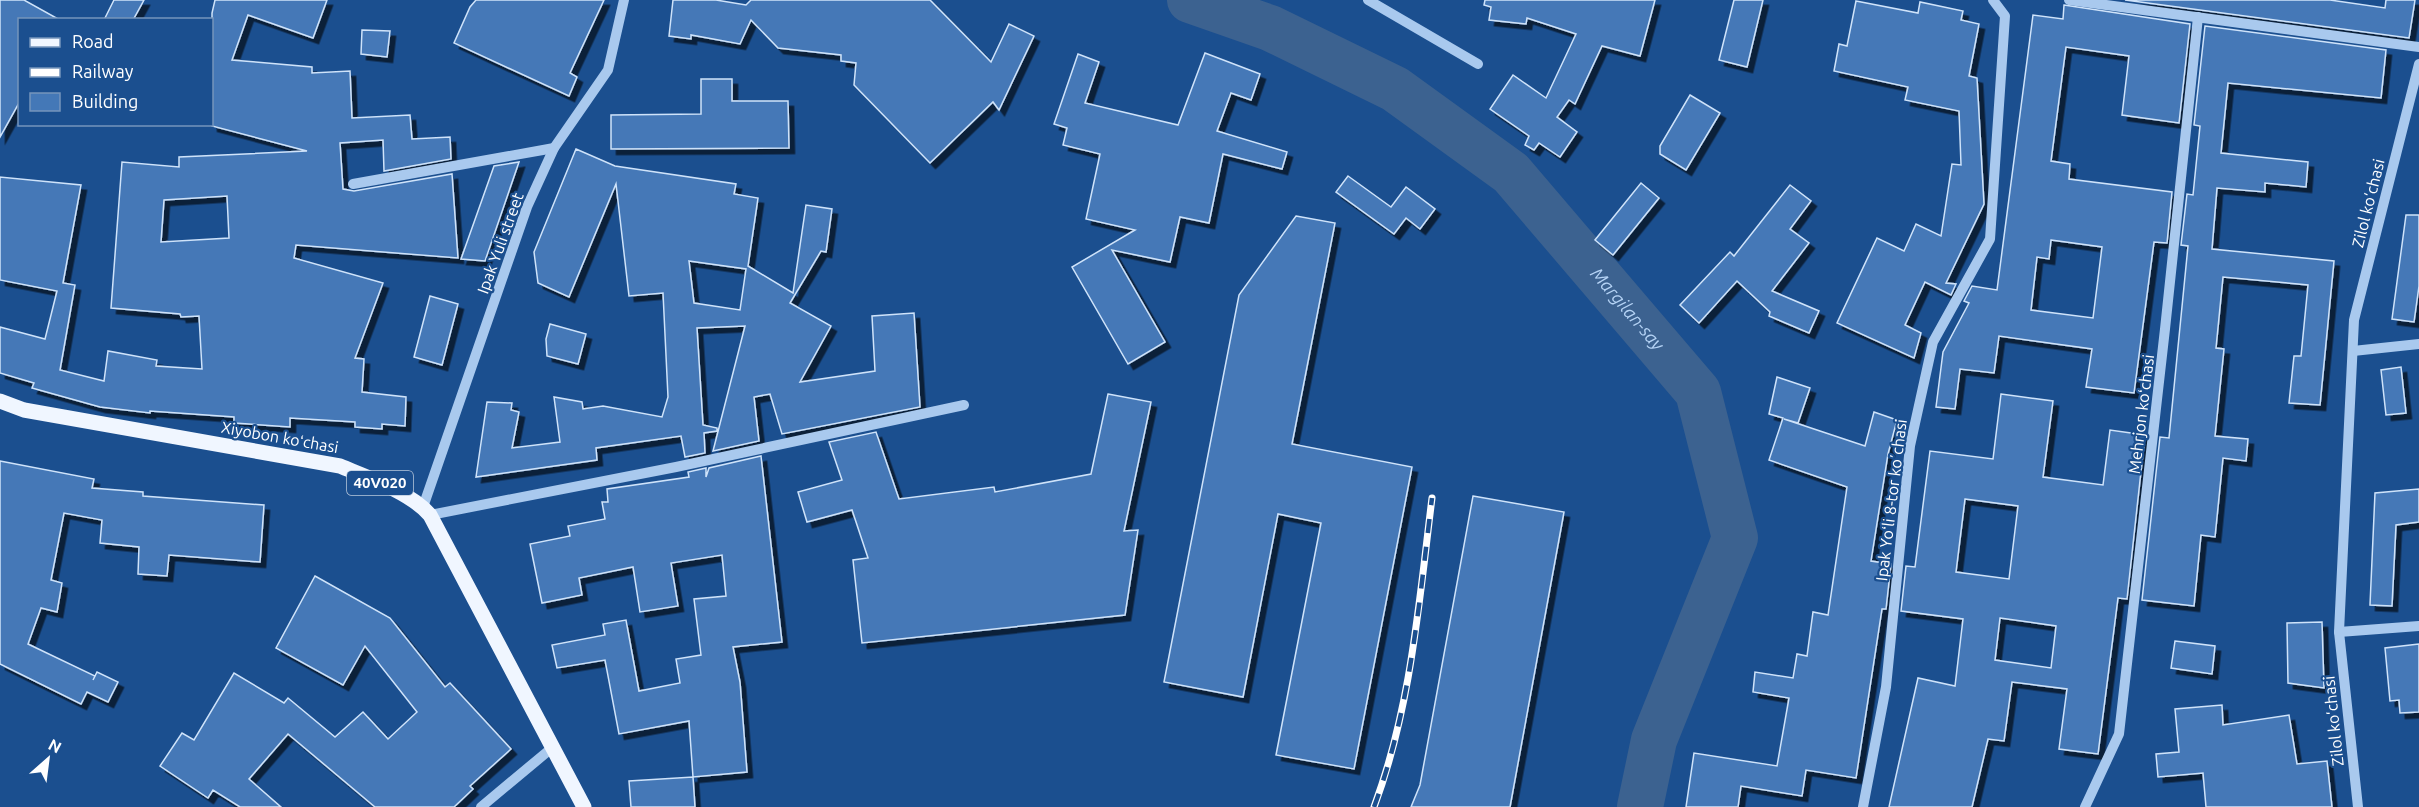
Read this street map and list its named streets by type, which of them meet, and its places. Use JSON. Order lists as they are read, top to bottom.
{
  "streets": {
    "main road": ["Xiyobon koʻchasi", "40V020"],
    "street": [
      "Zilol ko‘chasi",
      "Ipak Yuli street",
      "Mehrjon koʻchasi",
      "Ipak Yoʻli 8-tor koʼchasi"
    ]
  },
  "crossings": [
    ["Ipak Yuli street", "Xiyobon koʻchasi"]
  ],
  "water": ["Margilan-say"],
  "legend": ["Road", "Railway", "Building"],
  "north": "top right"
}
